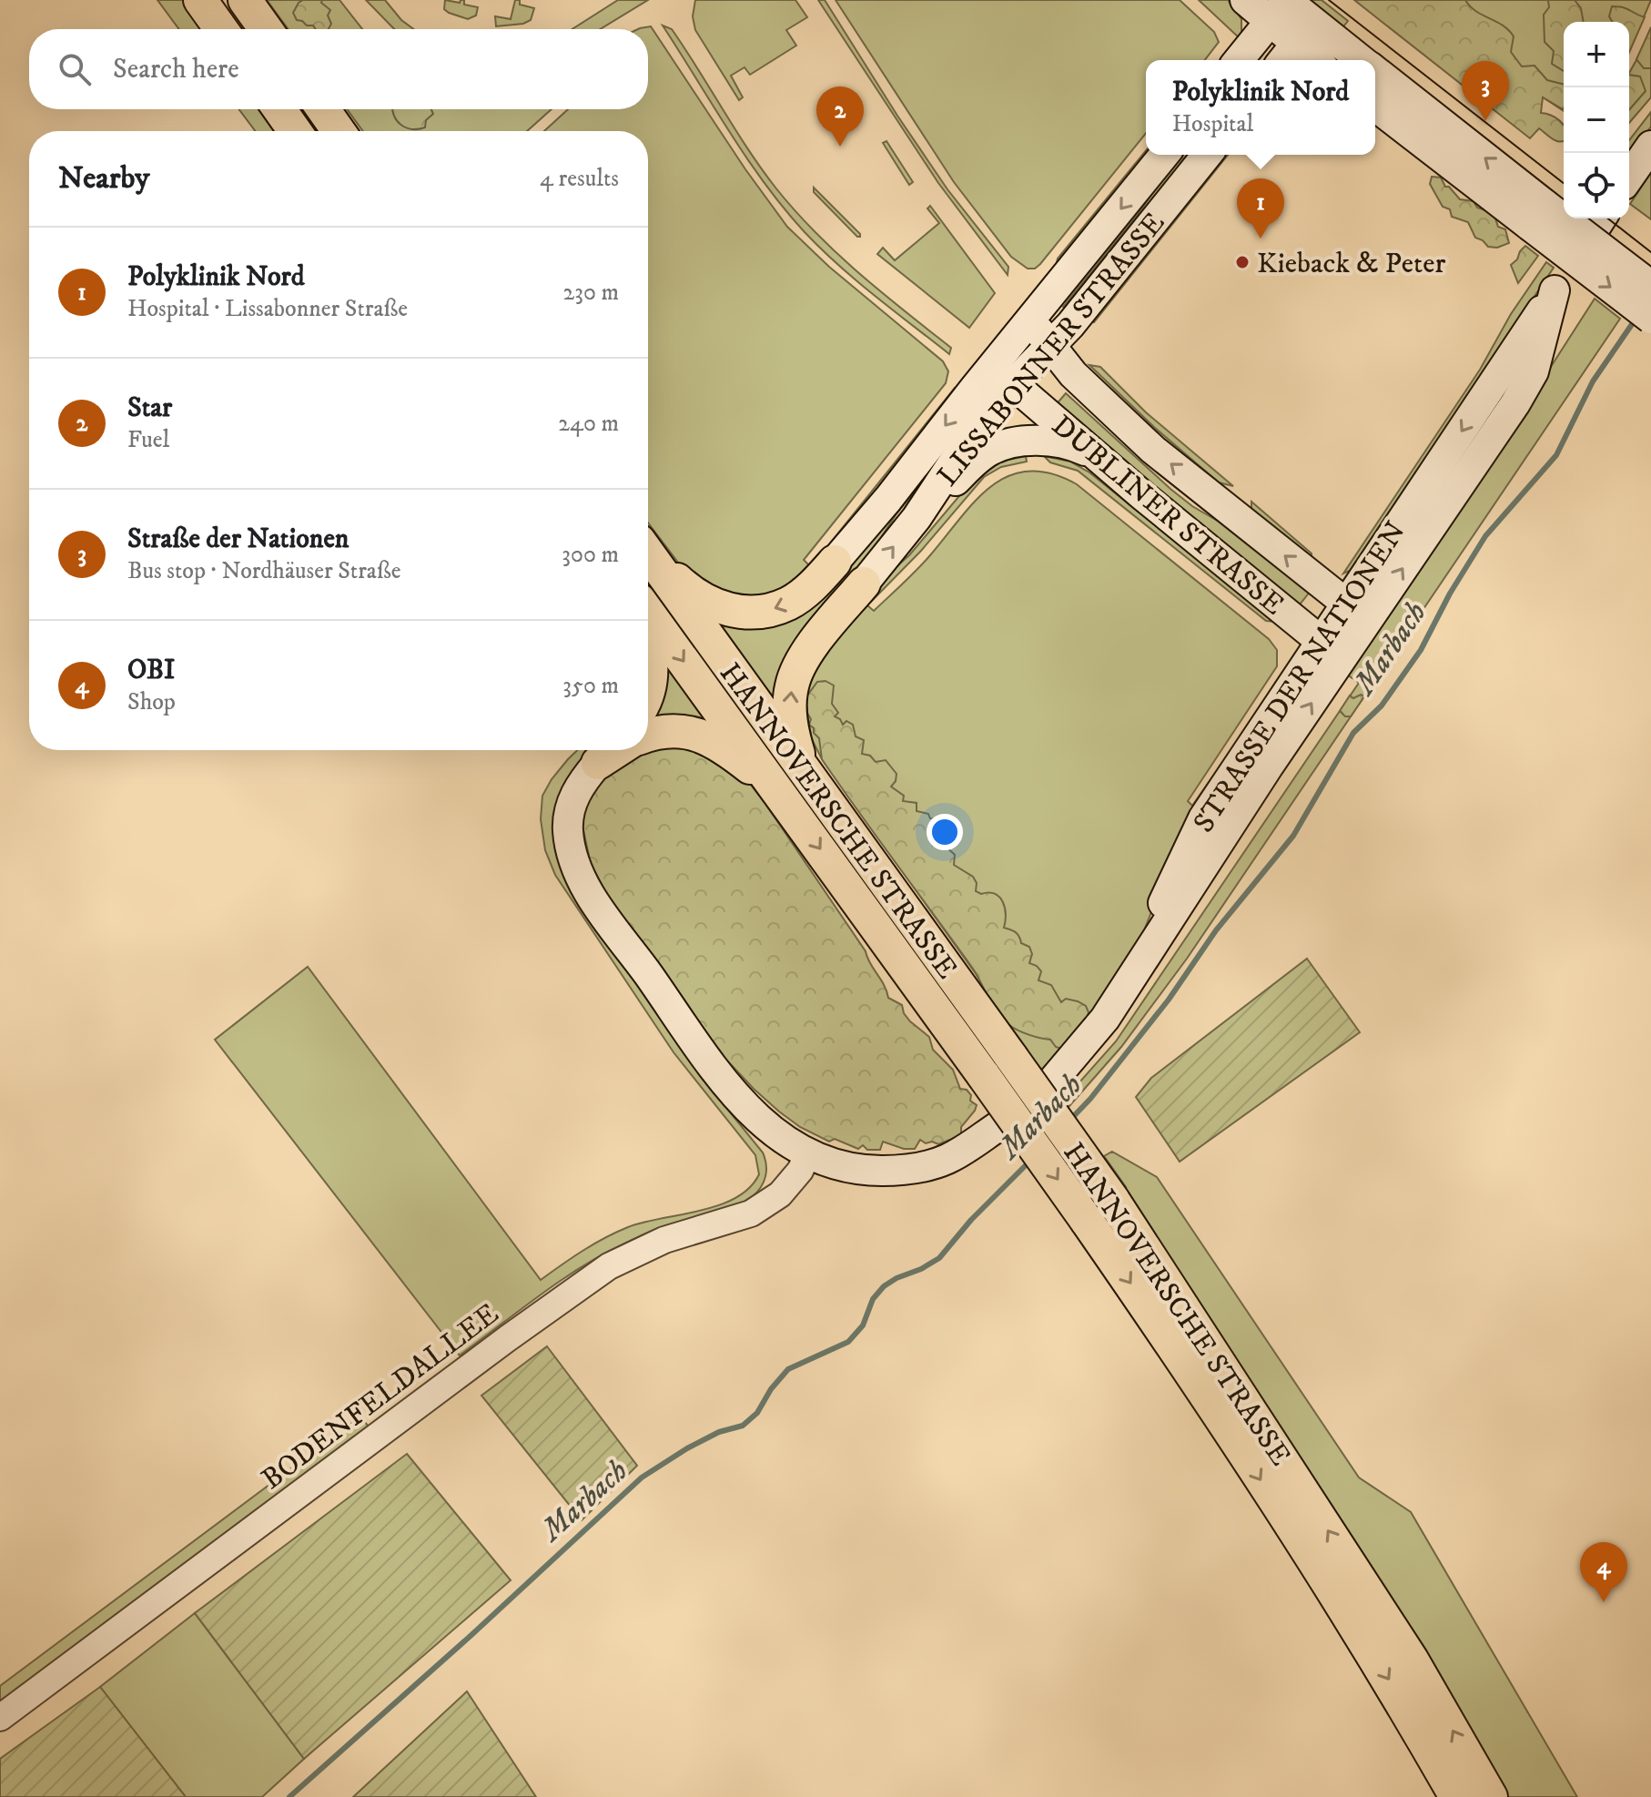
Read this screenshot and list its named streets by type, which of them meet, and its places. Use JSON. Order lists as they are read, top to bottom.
{
  "streets": {
    "highway": ["HANNOVERSCHE STRASSE"],
    "main road": ["LISSABONNER STRASSE", "DUBLINER STRASSE", "STRASSE DER NATIONEN"],
    "street": ["BODENFELDALLEE"]
  },
  "crossings": [
    ["LISSABONNER STRASSE", "DUBLINER STRASSE"],
    ["DUBLINER STRASSE", "STRASSE DER NATIONEN"]
  ],
  "water": ["Marbach"],
  "places": ["Kieback & Peter"],
  "page": {
    "map_buttons": ["+", "−"],
    "search": "Search here",
    "popup": ["Polyklinik Nord", "Hospital"],
    "pins": [
      "3",
      "2",
      "1",
      "4"
    ],
    "heading": ["Nearby", "4 results"],
    "list": [
      {
        "mark": "1",
        "name": "Polyklinik Nord",
        "note": "Hospital · Lissabonner Straße",
        "value": "230 m"
      },
      {
        "mark": "2",
        "name": "Star",
        "note": "Fuel",
        "value": "240 m"
      },
      {
        "mark": "3",
        "name": "Straße der Nationen",
        "note": "Bus stop · Nordhäuser Straße",
        "value": "300 m"
      },
      {
        "mark": "4",
        "name": "OBI",
        "note": "Shop",
        "value": "350 m"
      }
    ]
  }
}
